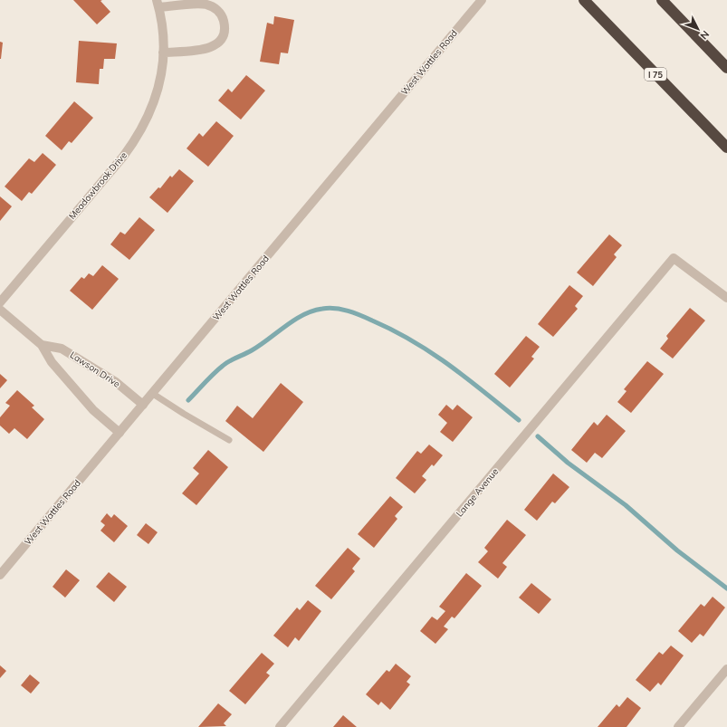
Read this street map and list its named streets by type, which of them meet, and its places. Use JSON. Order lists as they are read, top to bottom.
{
  "streets": {
    "highway": ["I 75"],
    "street": [
      "West Wattles Road",
      "Meadowbrook Drive",
      "Lawson Drive",
      "Lange Avenue"
    ]
  },
  "crossings": [
    ["West Wattles Road", "Lawson Drive"]
  ],
  "north": "bottom right"
}
